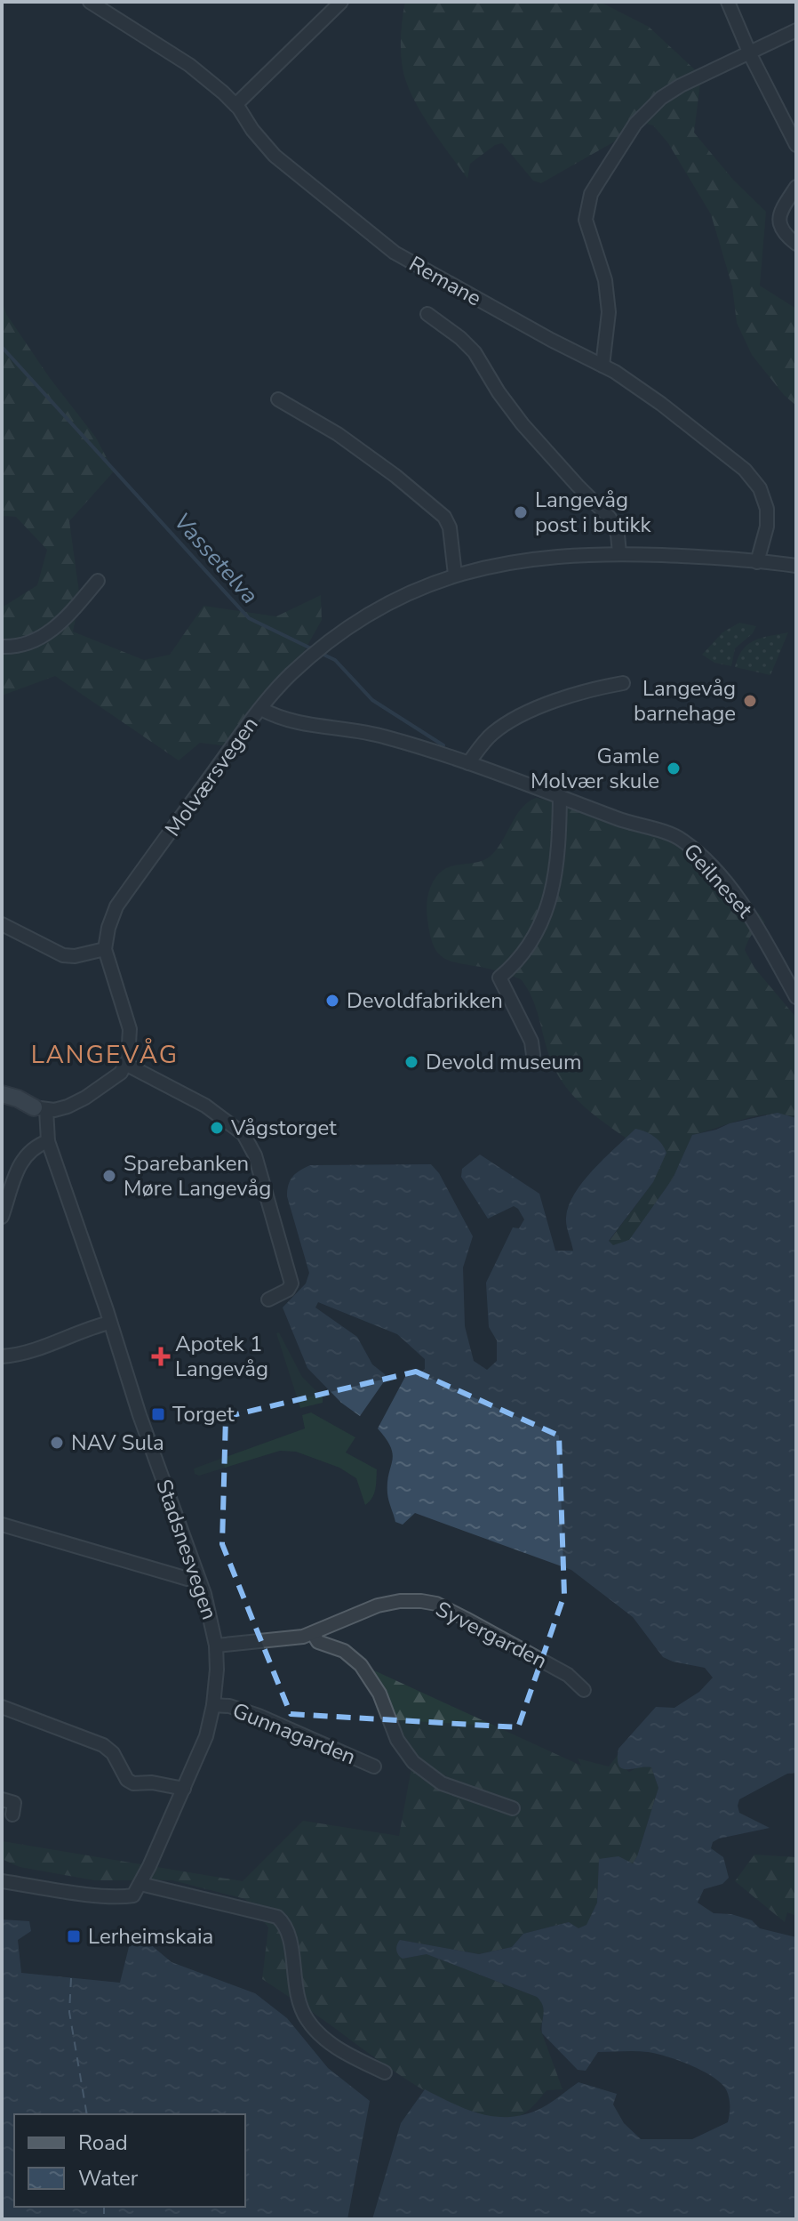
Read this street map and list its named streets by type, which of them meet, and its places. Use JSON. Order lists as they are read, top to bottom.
{
  "streets": {
    "street": [
      "Remane",
      "Molværsvegen",
      "Geilneset",
      "Stadsnesvegen",
      "Syvergarden",
      "Gunnagarden"
    ]
  },
  "crossings": [
    ["Remane", "Molværsvegen"],
    ["Molværsvegen", "Geilneset"],
    ["Stadsnesvegen", "Syvergarden"],
    ["Stadsnesvegen", "Gunnagarden"]
  ],
  "districts": ["LANGEVÅG"],
  "water": ["Vassetelva"],
  "places": {
    "other": [
      "Langevåg post i butikk",
      "Langevåg barnehage",
      "Gamle Molvær skule",
      "Devoldfabrikken",
      "Devold museum",
      "Vågstorget",
      "Sparebanken Møre Langevåg",
      "NAV Sula"
    ],
    "health": ["Apotek 1 Langevåg"],
    "transit": ["Torget", "Lerheimskaia"]
  },
  "legend": ["Road", "Water"]
}
